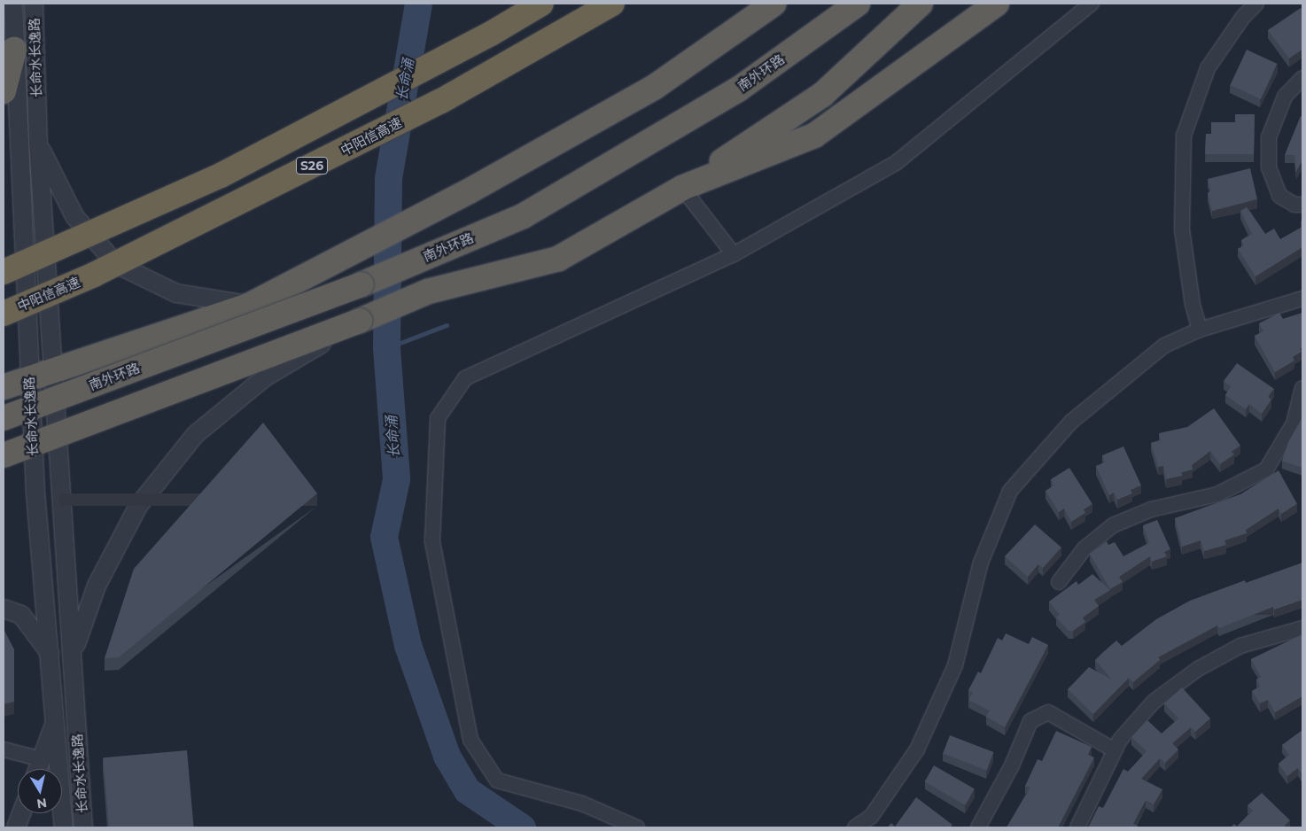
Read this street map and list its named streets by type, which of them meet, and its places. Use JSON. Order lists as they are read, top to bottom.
{
  "streets": {
    "highway": ["南外环路", "中阳信高速", "S26"],
    "street": ["长命水长逸路"]
  },
  "water": ["长命涌"],
  "north": "bottom"
}
